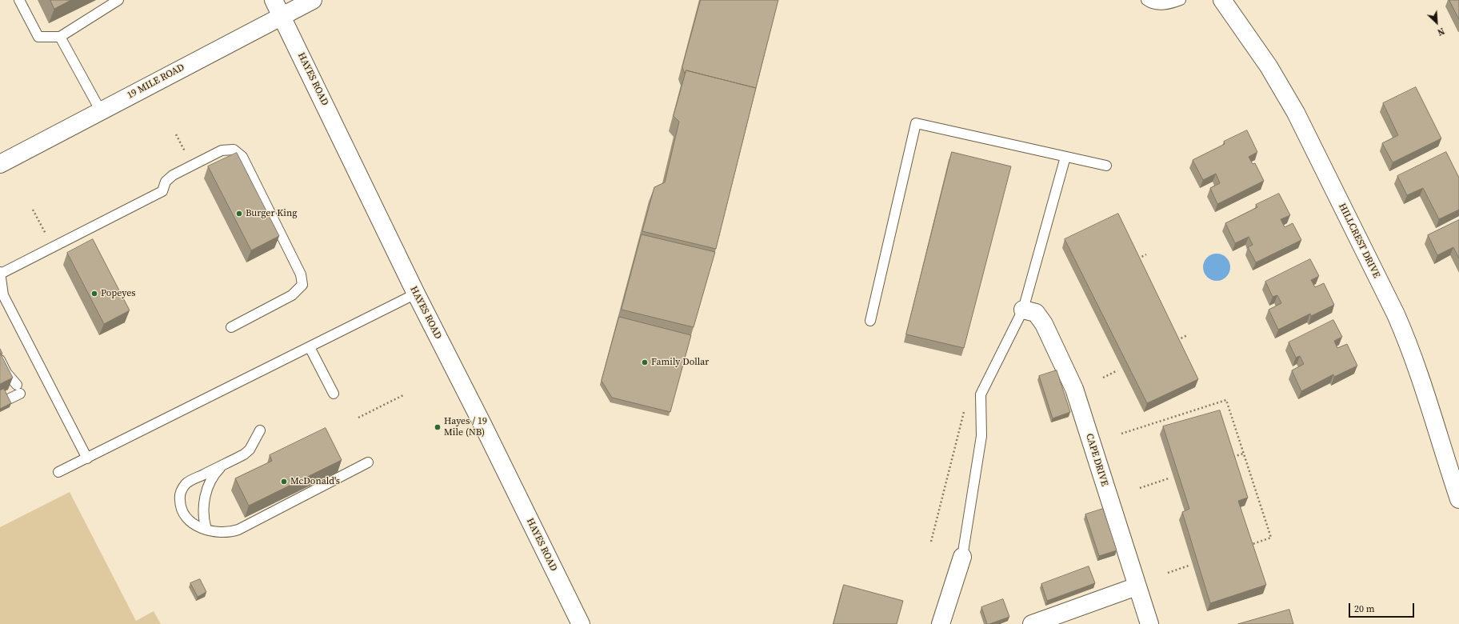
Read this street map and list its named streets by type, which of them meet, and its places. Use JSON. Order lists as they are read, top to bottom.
{
  "streets": {
    "street": [
      "HAYES ROAD",
      "19 MILE ROAD",
      "HILLCREST DRIVE",
      "CAPE DRIVE"
    ]
  },
  "crossings": [
    ["HAYES ROAD", "19 MILE ROAD"]
  ],
  "places": [
    "Burger King",
    "Popeyes",
    "Family Dollar",
    "Hayes / 19 Mile (NB)",
    "McDonald's"
  ],
  "scale_bar": "20 m",
  "north": "bottom right"
}
